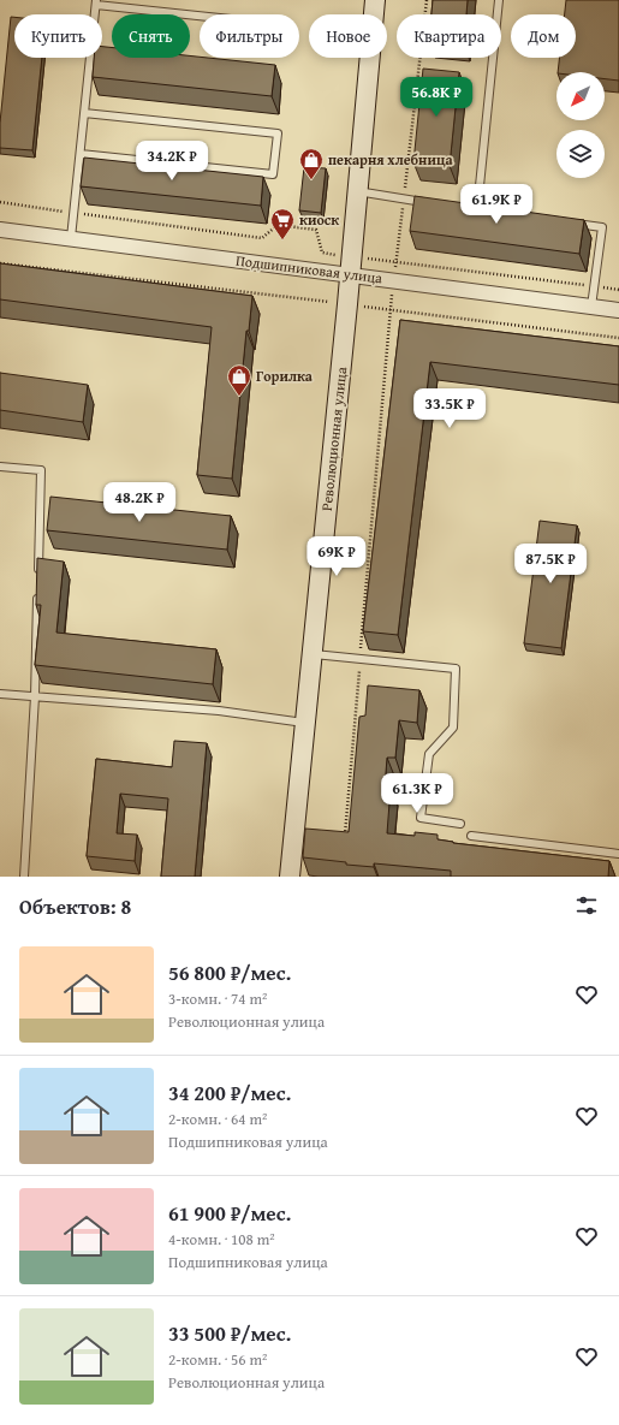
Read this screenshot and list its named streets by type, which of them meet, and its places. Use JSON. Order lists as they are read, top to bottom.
{
  "streets": {
    "main road": ["Революционная улица"],
    "street": ["Подшипниковая улица"]
  },
  "crossings": [
    ["Подшипниковая улица", "Революционная улица"]
  ],
  "places": {
    "shop": ["пекарня хлебница", "Горилка"],
    "supermarket": ["киоск"]
  },
  "north": "bottom left",
  "page": {
    "chip": [
      "Купить",
      "Снять",
      "Фильтры",
      "Новое",
      "Квартира",
      "Дом"
    ],
    "price": [
      "56.8K ₽",
      "34.2K ₽",
      "61.9K ₽",
      "33.5K ₽",
      "48.2K ₽",
      "69K ₽",
      "87.5K ₽",
      "61.3K ₽"
    ],
    "heading": "Объектов: 8",
    "list": [
      {
        "name": "56 800 ₽/мес.",
        "note": "3-комн. · 74 m² · Революционная улица"
      },
      {
        "name": "34 200 ₽/мес.",
        "note": "2-комн. · 64 m² · Подшипниковая улица"
      },
      {
        "name": "61 900 ₽/мес.",
        "note": "4-комн. · 108 m² · Подшипниковая улица"
      },
      {
        "name": "33 500 ₽/мес.",
        "note": "2-комн. · 56 m² · Революционная улица"
      }
    ]
  }
}
